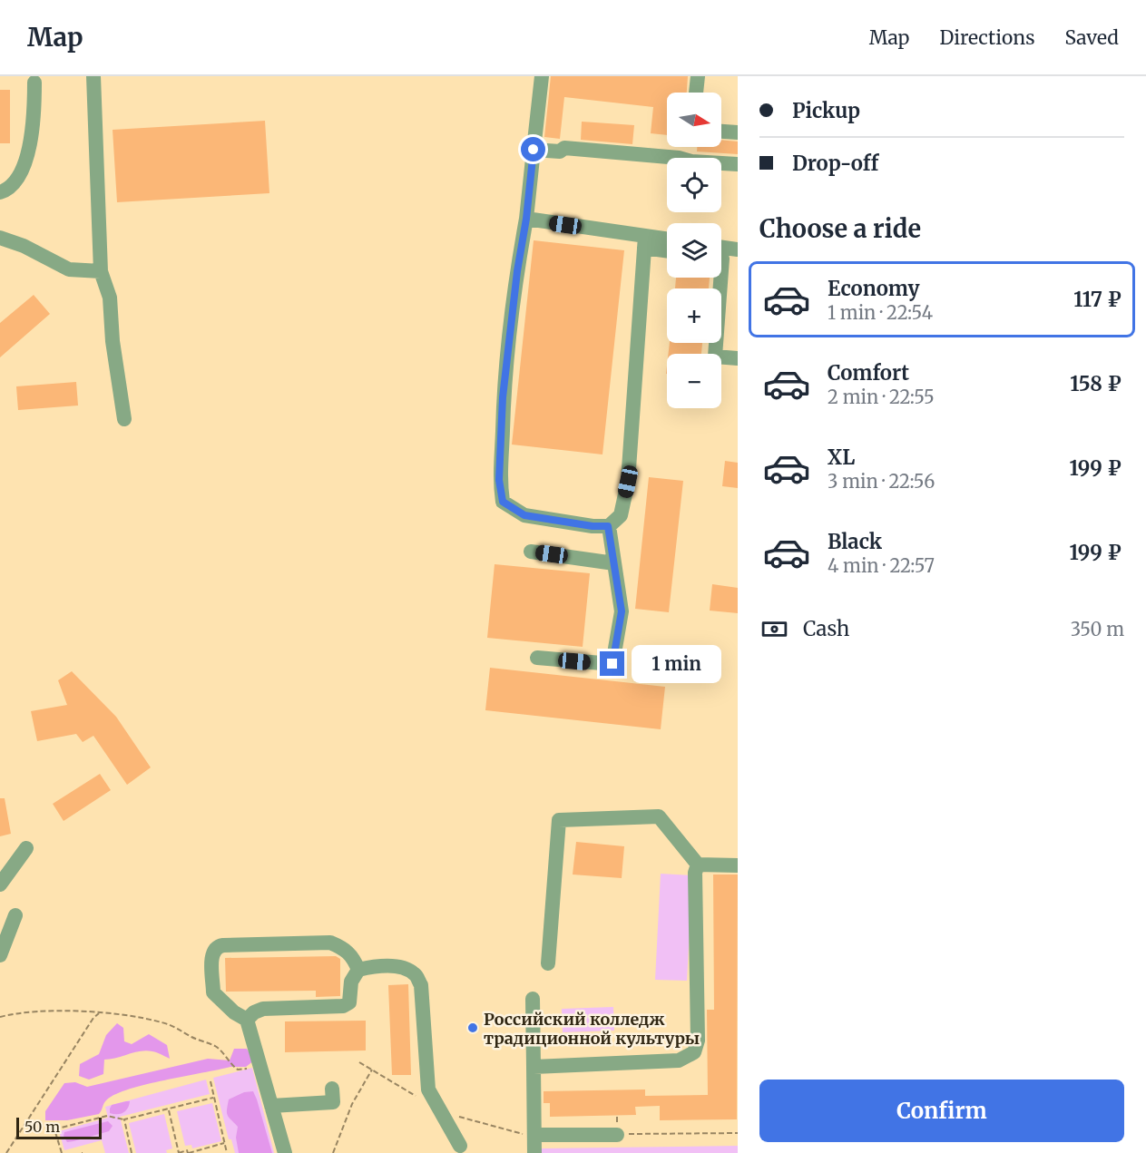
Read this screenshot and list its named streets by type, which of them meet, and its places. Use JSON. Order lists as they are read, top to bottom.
{
  "places": ["Российский колледж традиционной культуры"],
  "scale_bar": "50 m",
  "north": "right",
  "page": {
    "header": "Map",
    "nav": ["Map", "Directions", "Saved"],
    "banner": ["Pickup", "Drop-off"],
    "map_buttons": ["+", "−"],
    "heading": "Choose a ride",
    "list": [
      {
        "name": "Economy",
        "note": "1 min · 22:54",
        "value": "117 ₽"
      },
      {
        "name": "Comfort",
        "note": "2 min · 22:55",
        "value": "158 ₽"
      },
      {
        "name": "XL",
        "note": "3 min · 22:56",
        "value": "199 ₽"
      },
      {
        "name": "Black",
        "note": "4 min · 22:57",
        "value": "199 ₽"
      }
    ],
    "pay": ["Cash", "350 m"],
    "bubble": "1 min",
    "buttons": "Confirm",
    "scale": "50 m"
  }
}
